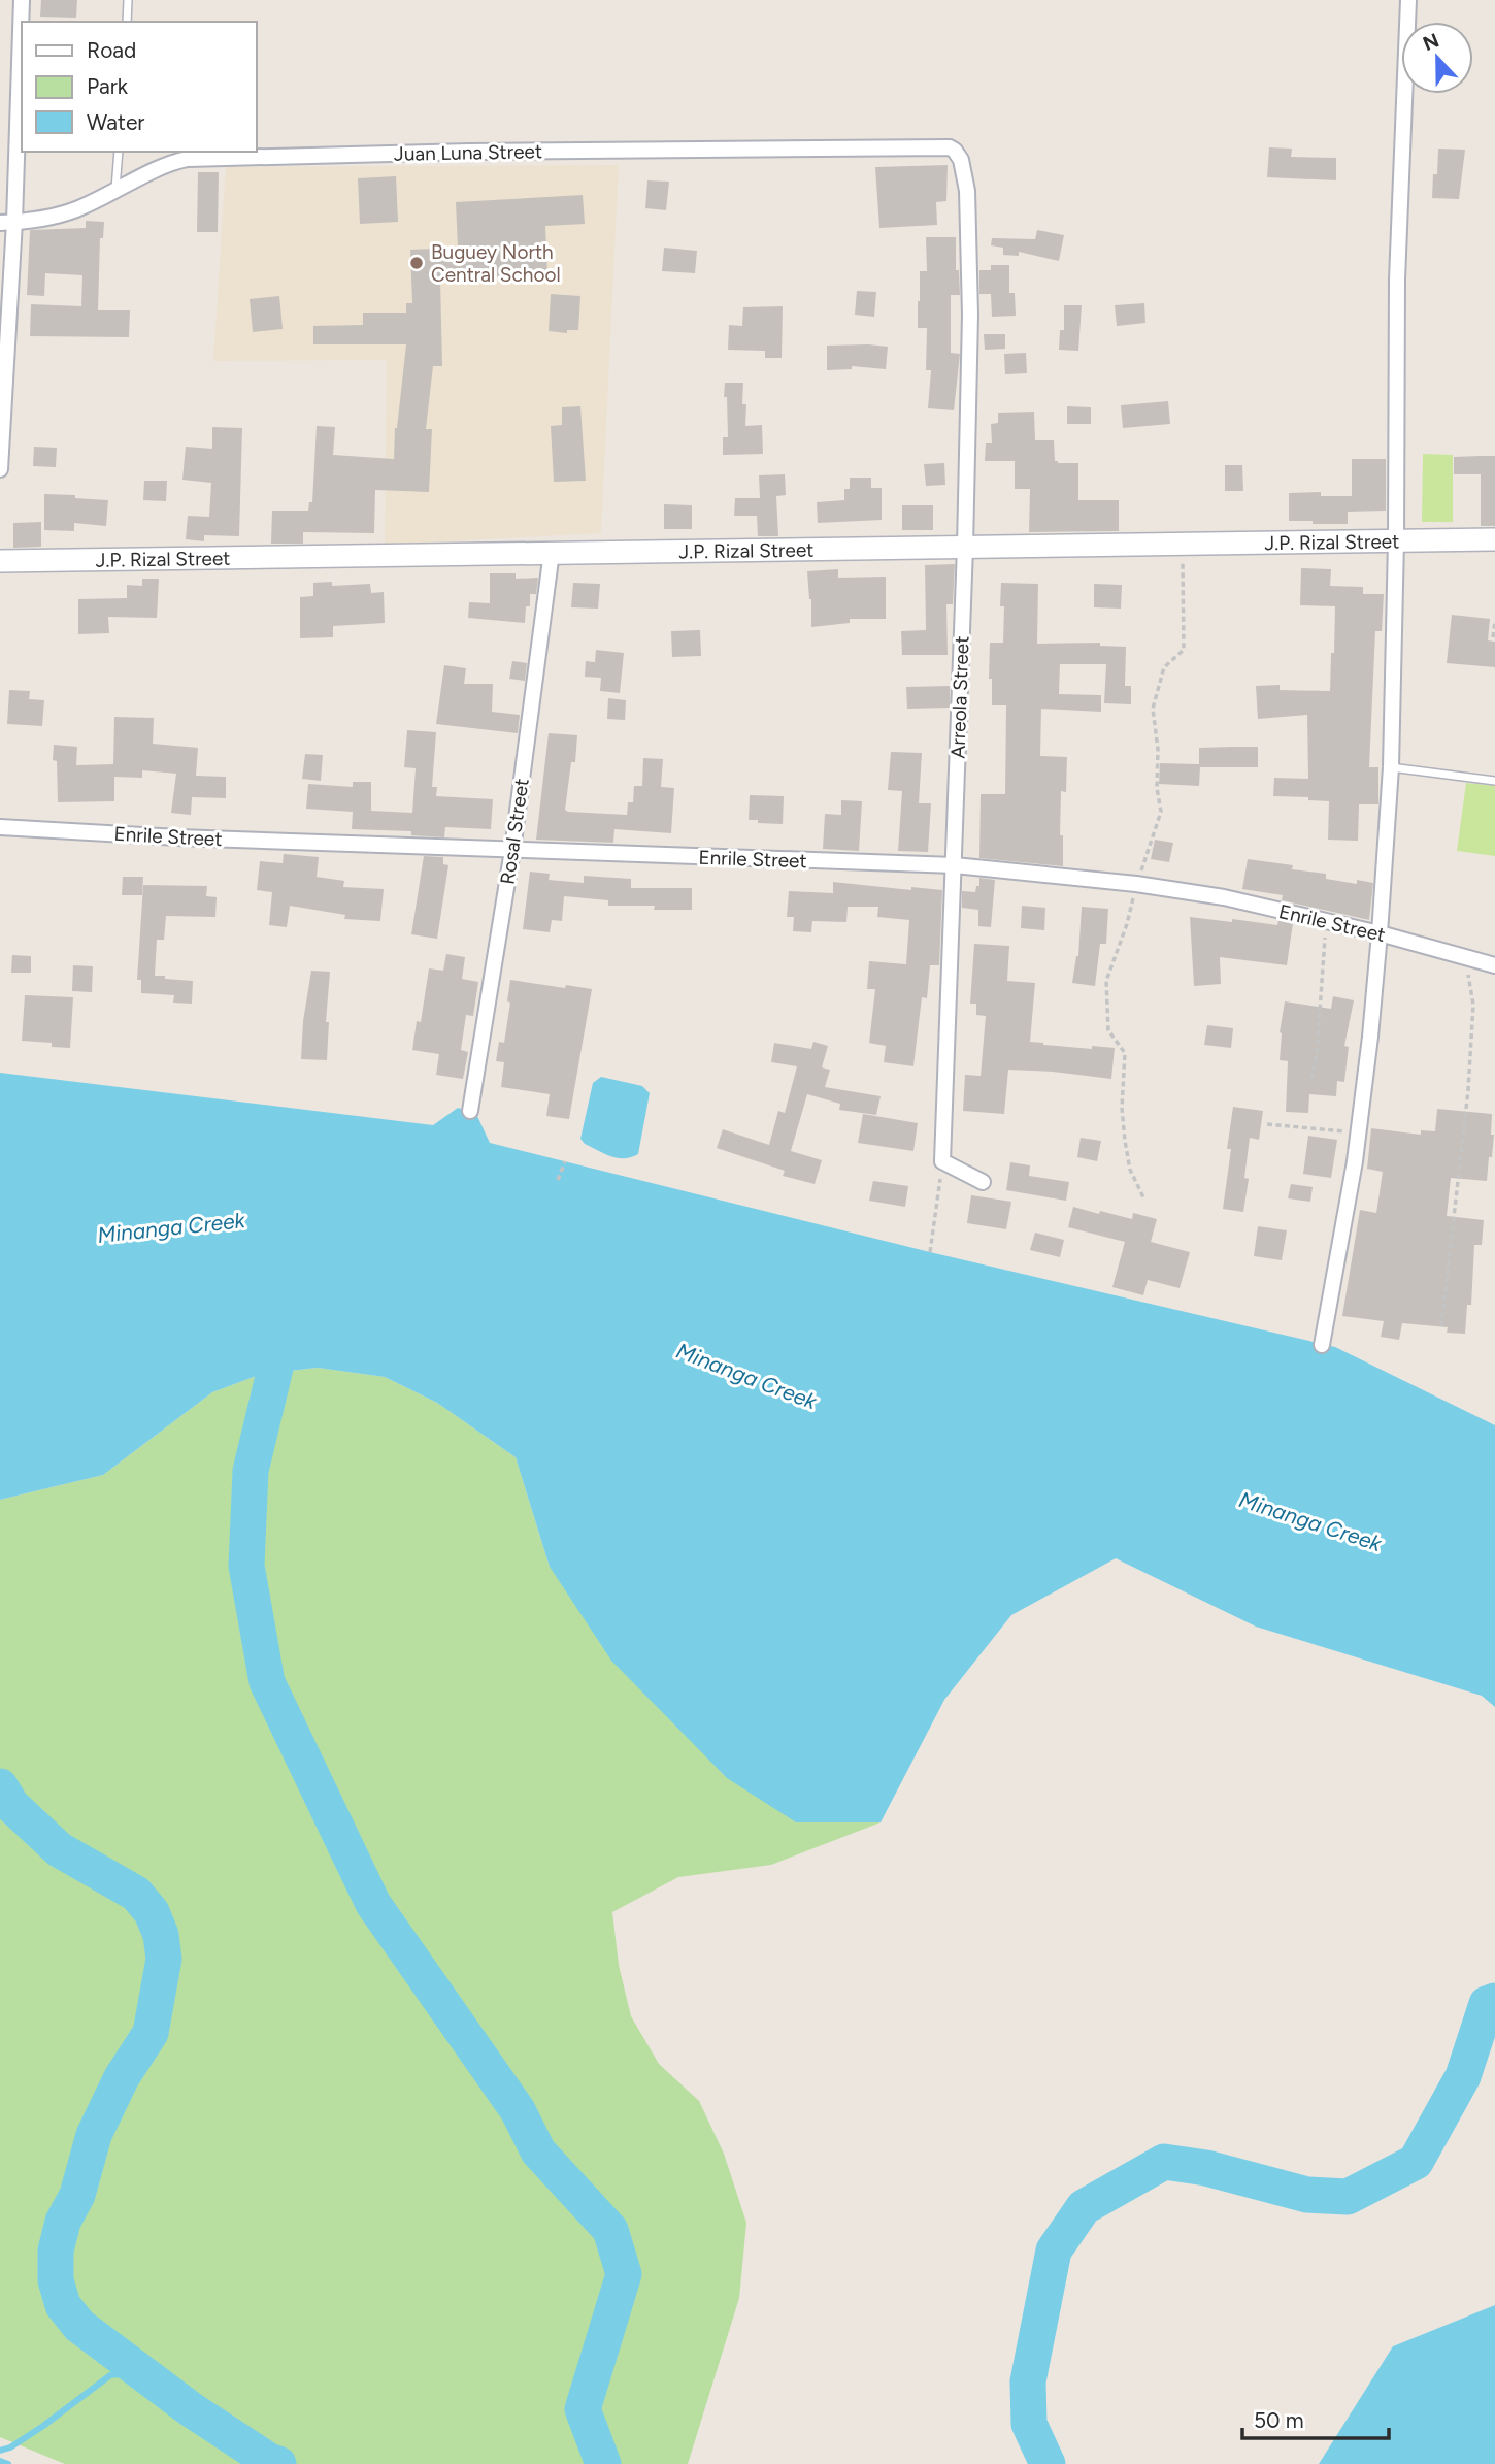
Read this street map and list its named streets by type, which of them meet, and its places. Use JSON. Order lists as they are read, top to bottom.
{
  "streets": {
    "street": [
      "Juan Luna Street",
      "J.P. Rizal Street",
      "Arreola Street",
      "Rosal Street",
      "Enrile Street"
    ]
  },
  "crossings": [
    ["Juan Luna Street", "Arreola Street"],
    ["J.P. Rizal Street", "Arreola Street"],
    ["J.P. Rizal Street", "Rosal Street"],
    ["Arreola Street", "Enrile Street"],
    ["Rosal Street", "Enrile Street"]
  ],
  "water": ["Minanga Creek"],
  "places": ["Buguey North Central School"],
  "legend": ["Road", "Park", "Water"],
  "scale_bar": "50 m",
  "north": "top"
}
